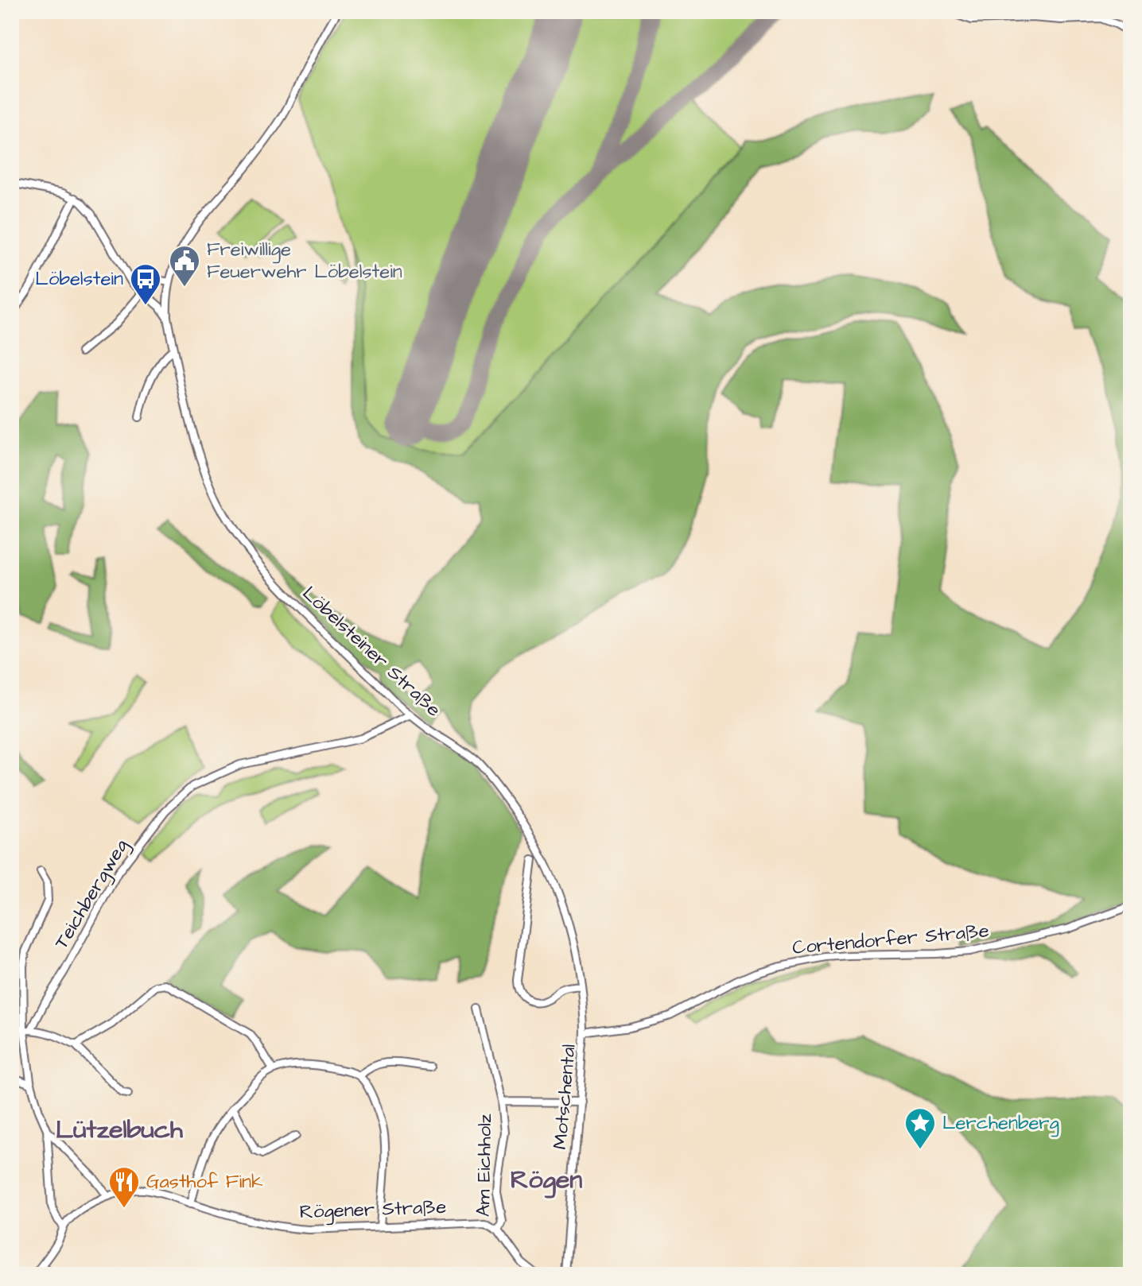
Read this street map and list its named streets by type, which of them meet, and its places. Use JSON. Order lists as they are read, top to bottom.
{
  "streets": {
    "street": [
      "Löbelsteiner Straße",
      "Teichbergweg",
      "Cortendorfer Straße",
      "Motschental",
      "Am Eichholz",
      "Rögener Straße"
    ]
  },
  "crossings": [
    ["Löbelsteiner Straße", "Teichbergweg"],
    ["Löbelsteiner Straße", "Cortendorfer Straße"],
    ["Löbelsteiner Straße", "Motschental"],
    ["Cortendorfer Straße", "Motschental"],
    ["Motschental", "Am Eichholz"],
    ["Am Eichholz", "Rögener Straße"]
  ],
  "districts": ["Lützelbuch", "Rögen"],
  "places": {
    "public building": ["Freiwillige Feuerwehr Löbelstein"],
    "bus stop": ["Löbelstein"],
    "place": ["Lerchenberg"],
    "restaurant": ["Gasthof Fink"]
  }
}
